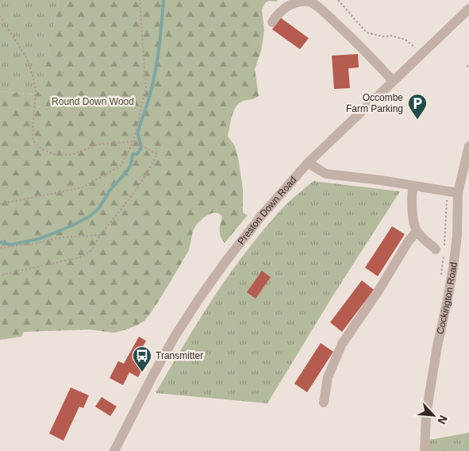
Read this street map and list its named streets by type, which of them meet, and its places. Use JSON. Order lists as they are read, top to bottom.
{
  "streets": {
    "street": ["Preston Down Road", "Cockington Road"]
  },
  "parks": ["Round Down Wood"],
  "places": {
    "parking": ["Occombe Farm Parking"],
    "bus stop": ["Transmitter"]
  },
  "north": "bottom right"
}
